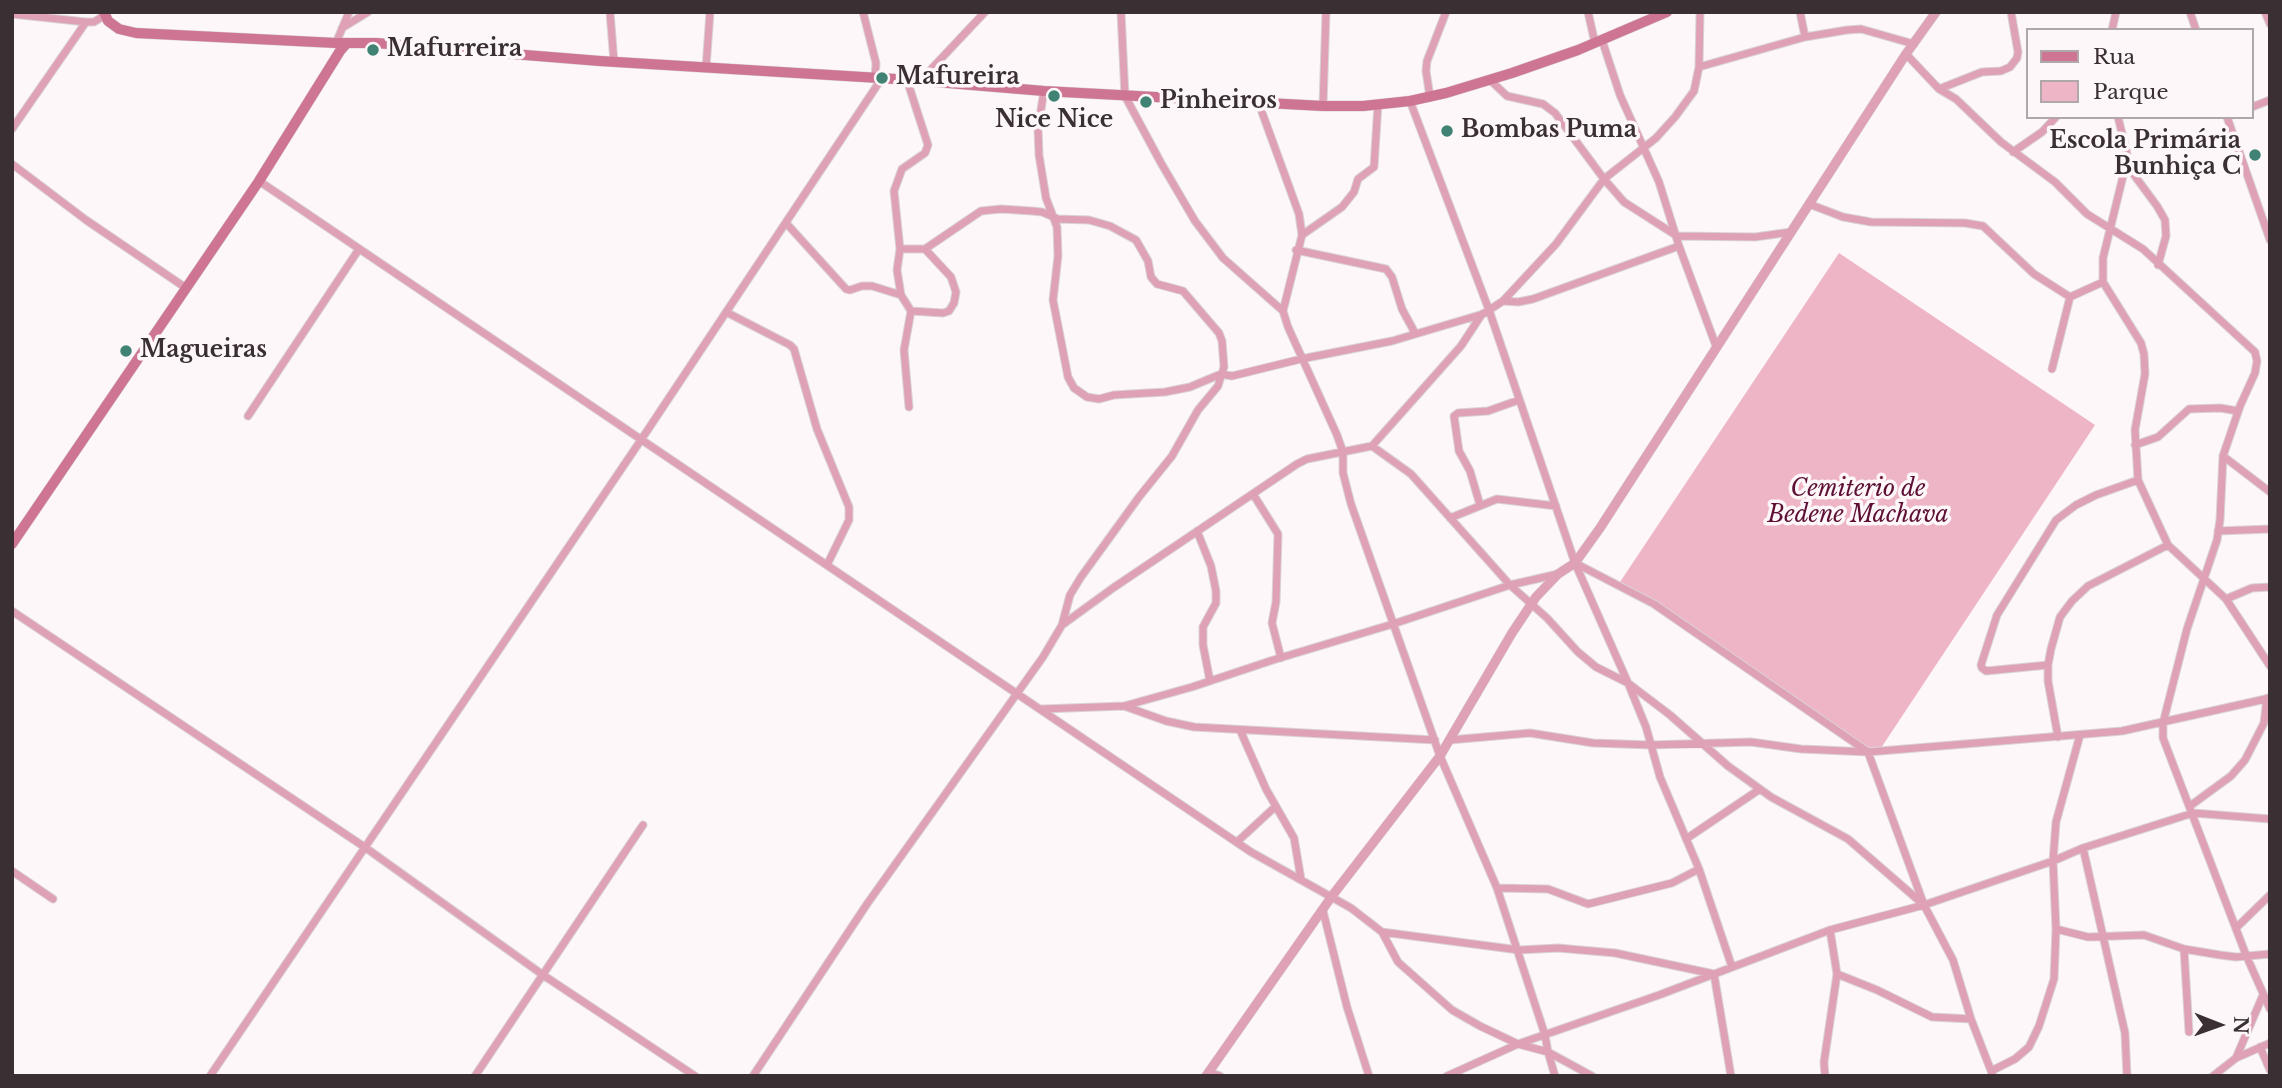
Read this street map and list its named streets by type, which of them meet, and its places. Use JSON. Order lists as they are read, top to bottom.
{
  "parks": ["Cemiterio de Bedene Machava"],
  "places": [
    "Mafurreira",
    "Mafureira",
    "Nice Nice",
    "Pinheiros",
    "Bombas Puma",
    "Escola Primária Bunhiça C",
    "Magueiras"
  ],
  "legend": ["Rua", "Parque"],
  "north": "right"
}
